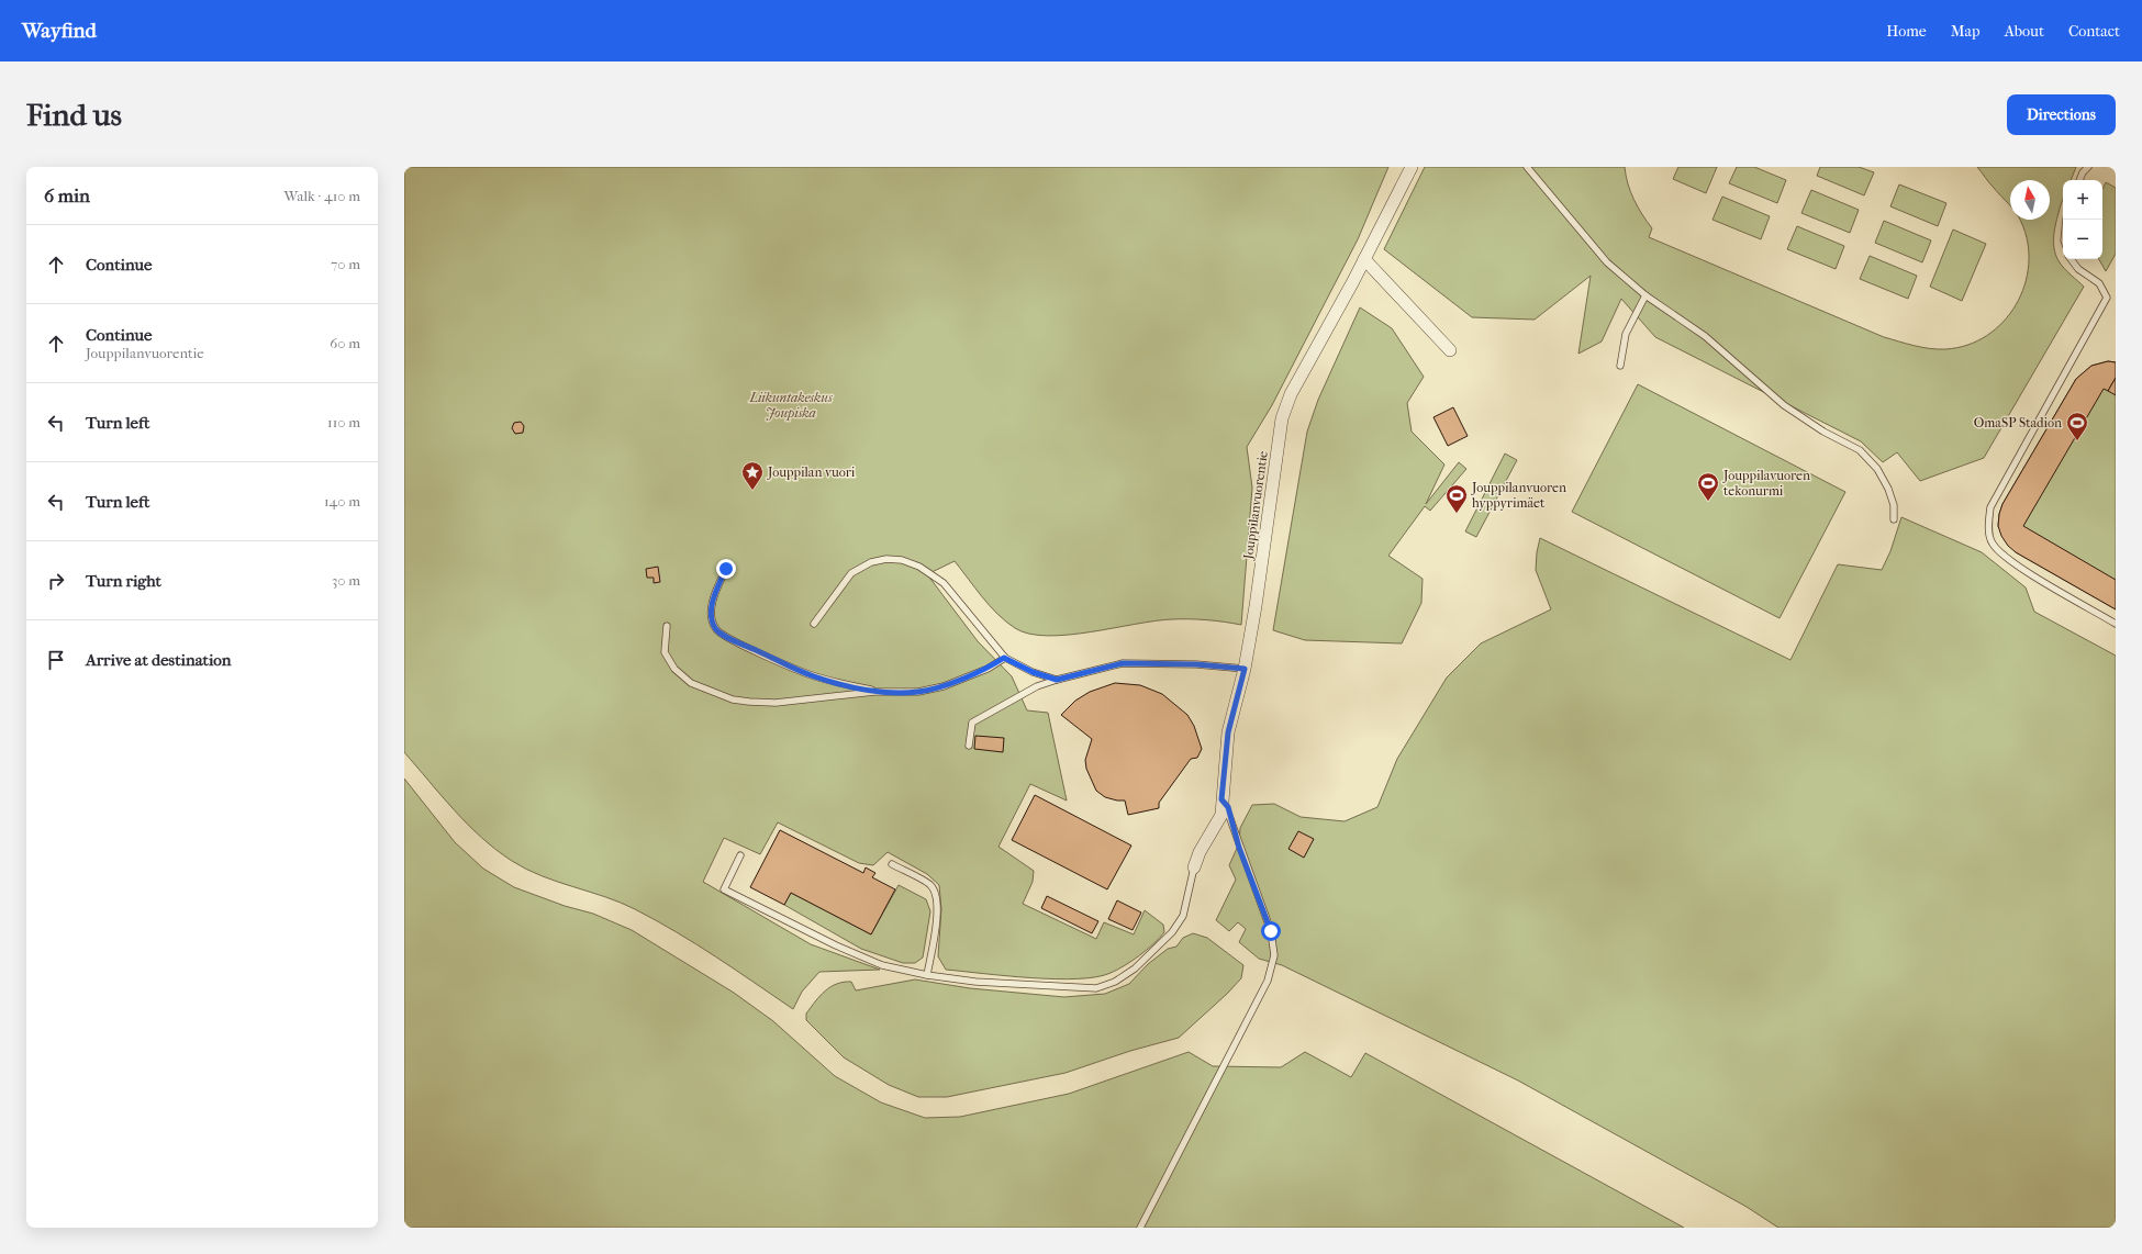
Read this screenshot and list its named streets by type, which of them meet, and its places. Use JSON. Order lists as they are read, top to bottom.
{
  "streets": {
    "street": ["Jouppilanvuorentie"]
  },
  "parks": ["Liikuntakeskus Joupiska"],
  "places": {
    "sports": ["OmaSP Stadion", "Jouppilavuoren tekonurmi", "Jouppilanvuoren hyppyrimäet"],
    "place": ["Jouppilan vuori"]
  },
  "north": "top",
  "page": {
    "header": "Wayfind",
    "nav": [
      "Home",
      "Map",
      "About",
      "Contact"
    ],
    "buttons": "Directions",
    "title": "Find us",
    "heading": ["6 min", "Walk · 410 m"],
    "map_buttons": ["+", "−"],
    "list": [
      ["Continue", "70 m"],
      ["Continue", "Jouppilanvuorentie", "60 m"],
      ["Turn left", "110 m"],
      ["Turn left", "140 m"],
      ["Turn right", "30 m"],
      "Arrive at destination"
    ]
  }
}
